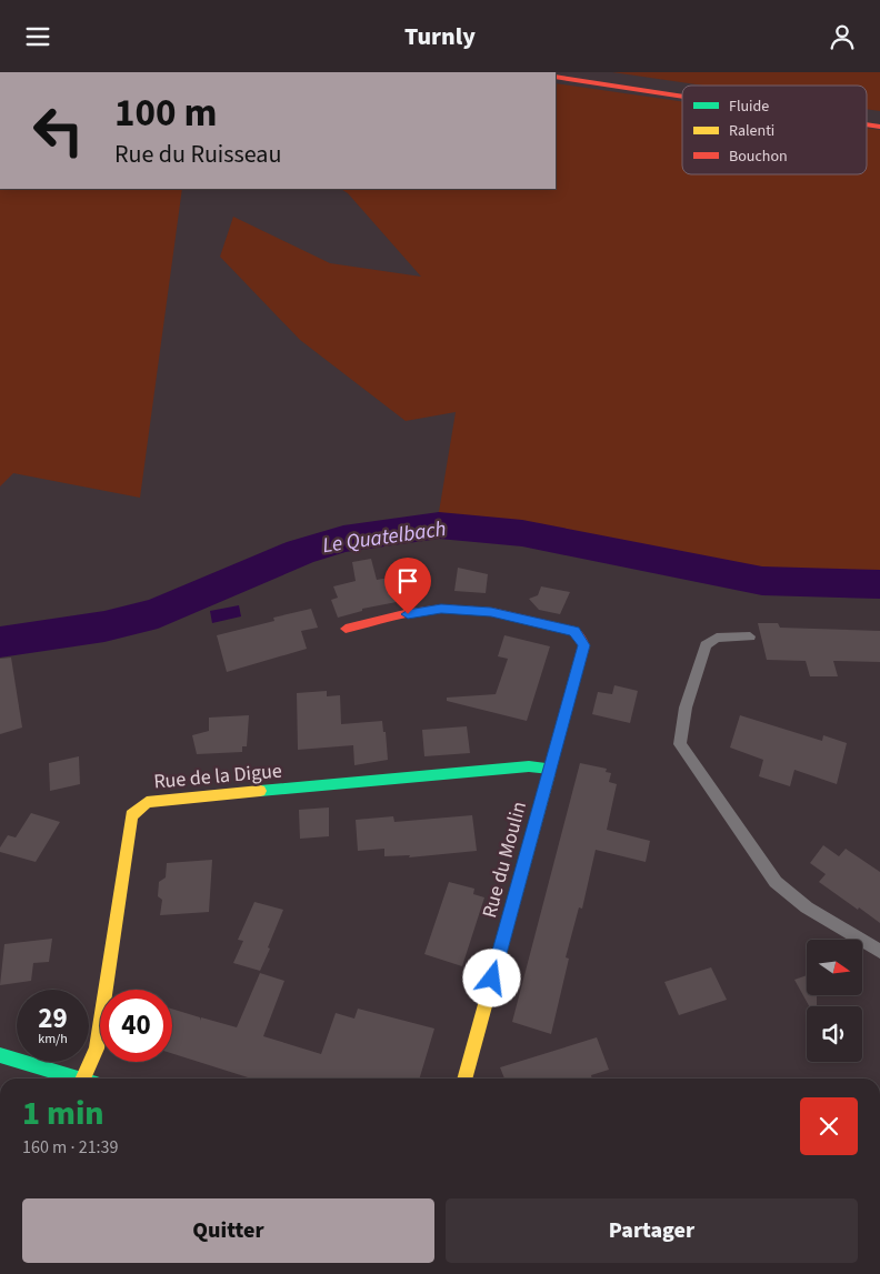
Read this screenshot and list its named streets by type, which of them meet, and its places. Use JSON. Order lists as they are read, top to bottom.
{
  "streets": {
    "main road": ["Rue de la Digue", "Rue du Moulin"]
  },
  "crossings": [
    ["Rue de la Digue", "Rue du Moulin"]
  ],
  "water": ["Le Quatelbach"],
  "legend": ["Fluide", "Ralenti", "Bouchon"],
  "north": "right",
  "page": {
    "header": "Turnly",
    "turn": ["100 m", "Rue du Ruisseau"],
    "speed": "29 km/h",
    "limit": "40",
    "heading": ["1 min", "160 m · 21:39"],
    "buttons": ["Quitter", "Partager"]
  }
}
